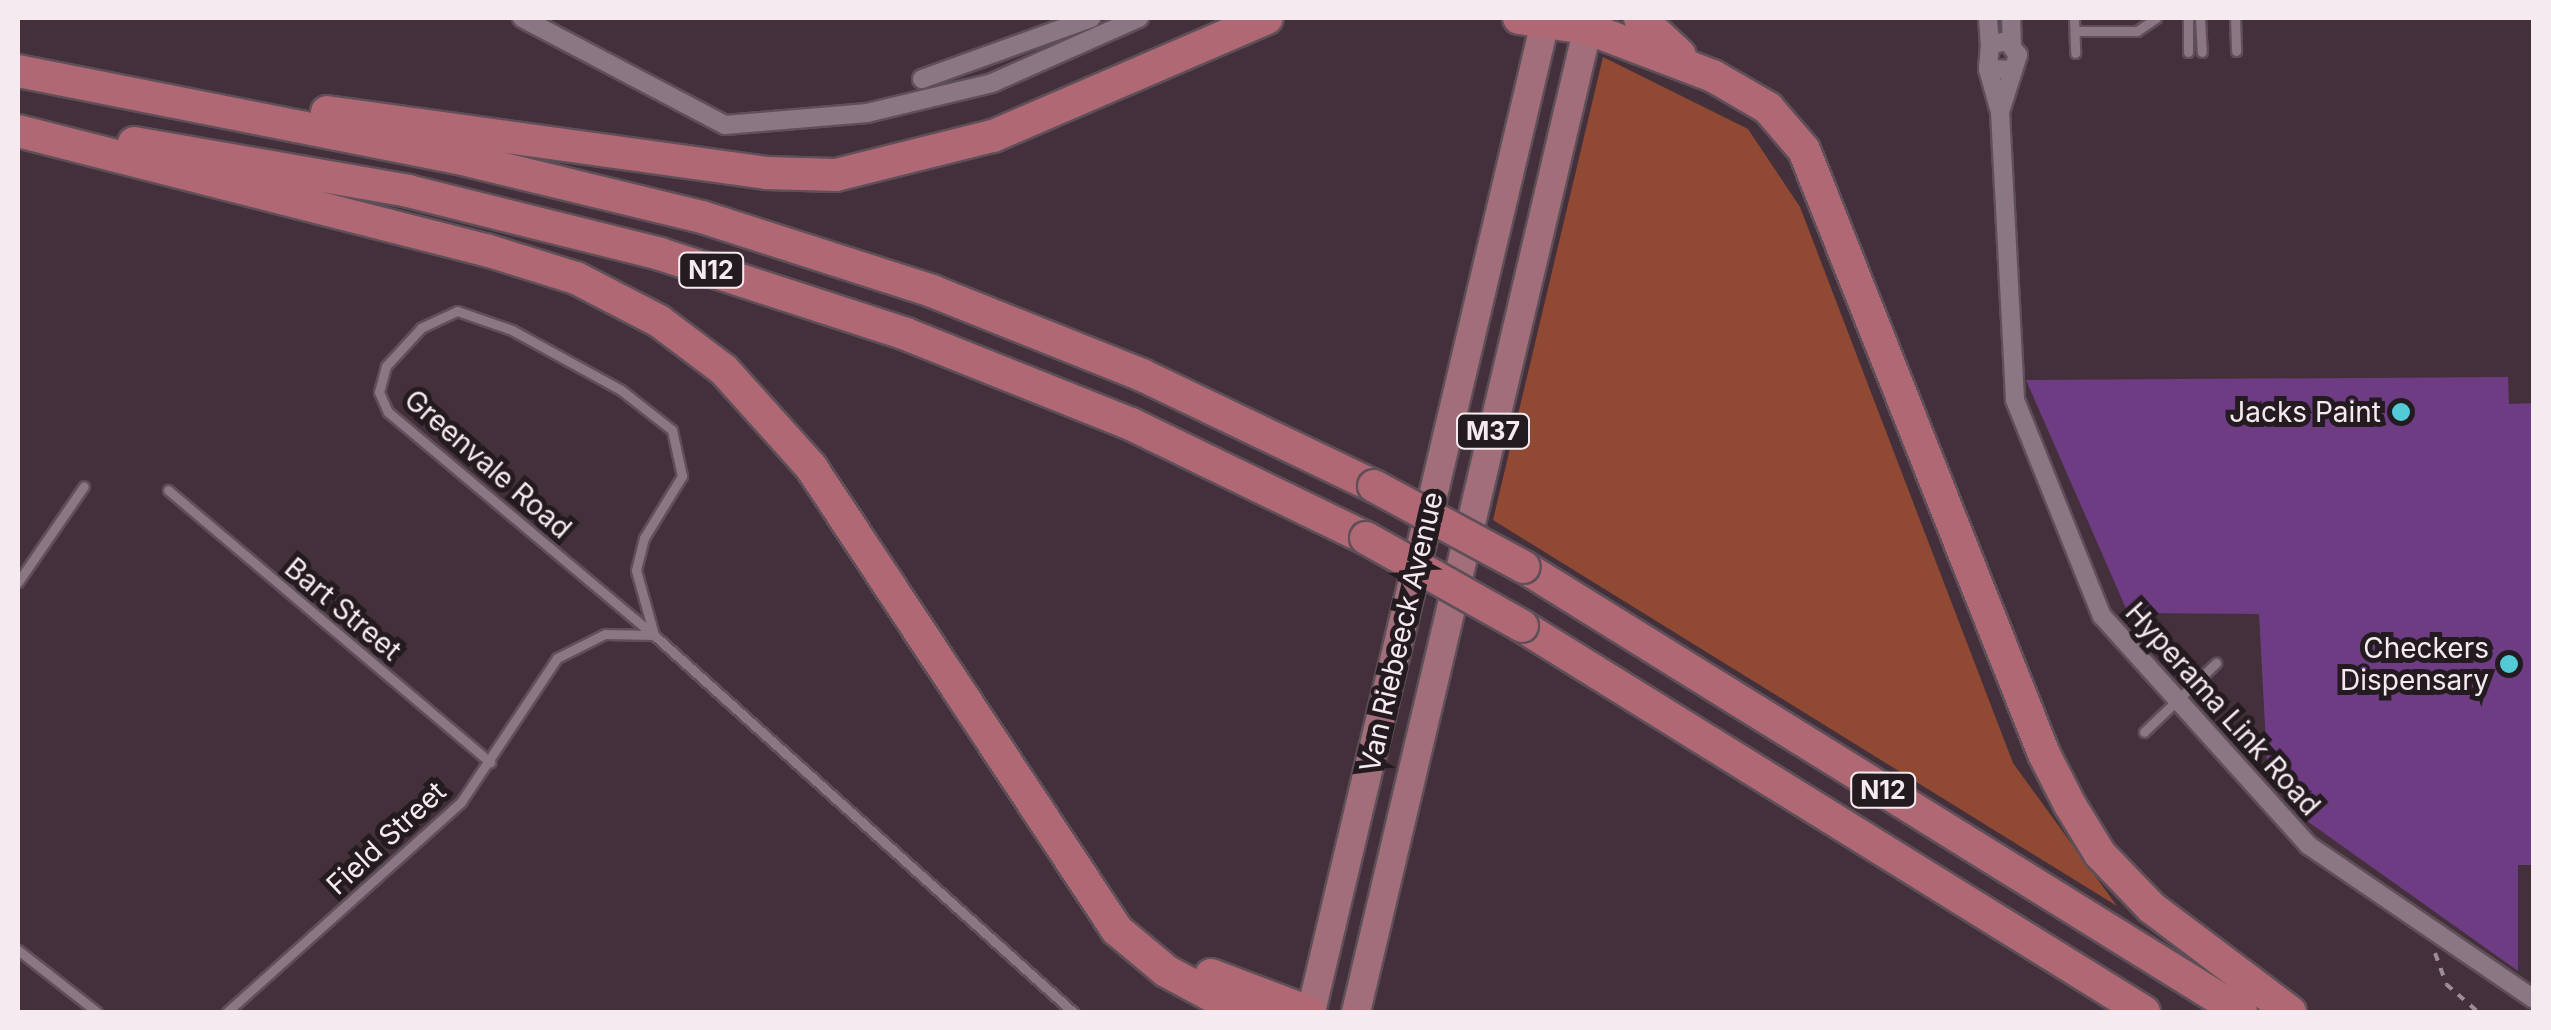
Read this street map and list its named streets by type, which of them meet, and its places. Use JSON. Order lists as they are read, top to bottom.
{
  "streets": {
    "highway": ["N12"],
    "main road": ["M37", "Van Riebeeck Avenue"],
    "street": ["Hyperama Link Road"],
    "lane": ["Greenvale Road", "Bart Street", "Field Street"]
  },
  "crossings": [
    ["Greenvale Road", "Field Street"],
    ["Bart Street", "Field Street"]
  ],
  "places": ["Jacks Paint", "Checkers Dispensary"]
}
